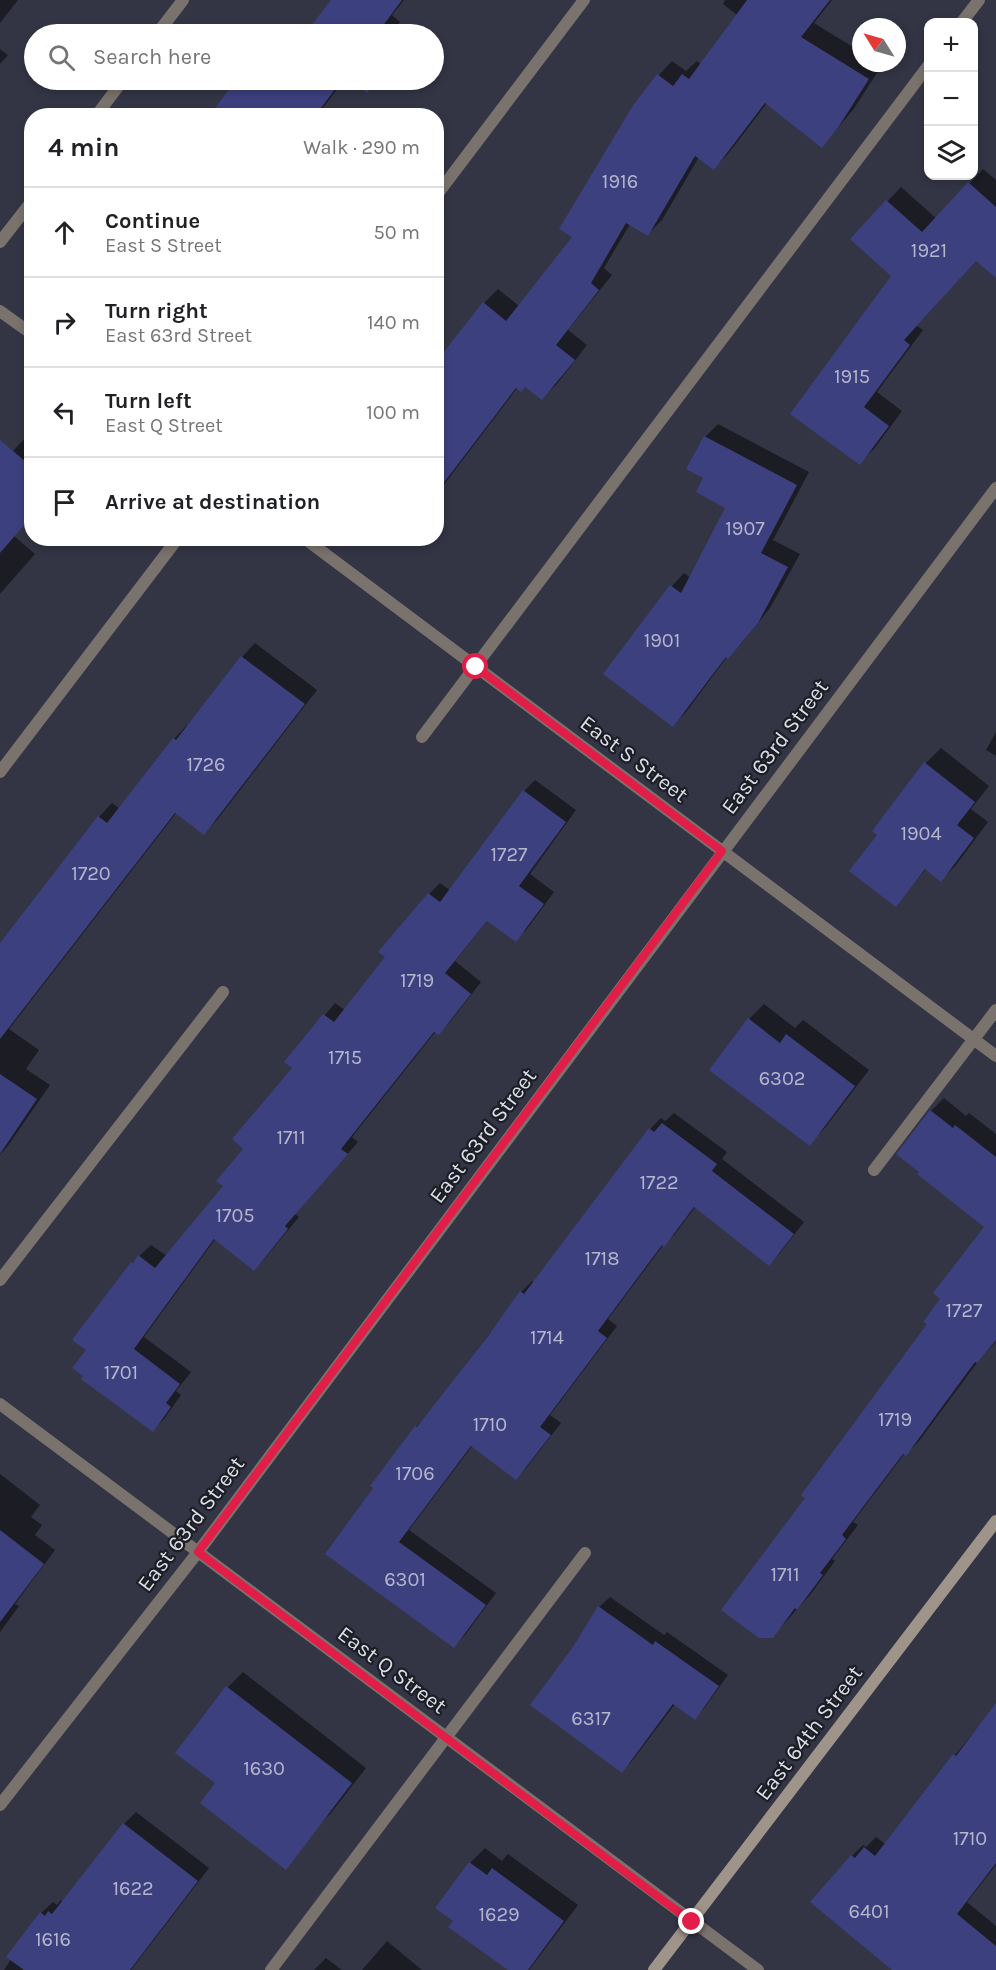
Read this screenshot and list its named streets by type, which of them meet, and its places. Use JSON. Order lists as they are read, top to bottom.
{
  "streets": {
    "street": [
      "East 63rd Street",
      "East S Street",
      "East Q Street",
      "East 64th Street"
    ]
  },
  "crossings": [
    ["East 63rd Street", "East S Street"],
    ["East 63rd Street", "East Q Street"],
    ["East Q Street", "East 64th Street"]
  ],
  "house_numbers": [
    "1916",
    "1921",
    "1915",
    "1907",
    "1901",
    "1726",
    "1904",
    "1727",
    "1720",
    "1719",
    "1715",
    "6302",
    "1711",
    "1722",
    "1705",
    "1718",
    "1727",
    "1714",
    "1701",
    "1719",
    "1710",
    "1706",
    "1711",
    "6301",
    "6317",
    "1630",
    "1710",
    "1622",
    "6401",
    "1629",
    "1616"
  ],
  "north": "top left",
  "page": {
    "map_buttons": ["+", "−"],
    "search": "Search here",
    "heading": ["4 min", "Walk · 290 m"],
    "list": [
      ["Continue", "East S Street", "50 m"],
      ["Turn right", "East 63rd Street", "140 m"],
      ["Turn left", "East Q Street", "100 m"],
      "Arrive at destination"
    ]
  }
}
